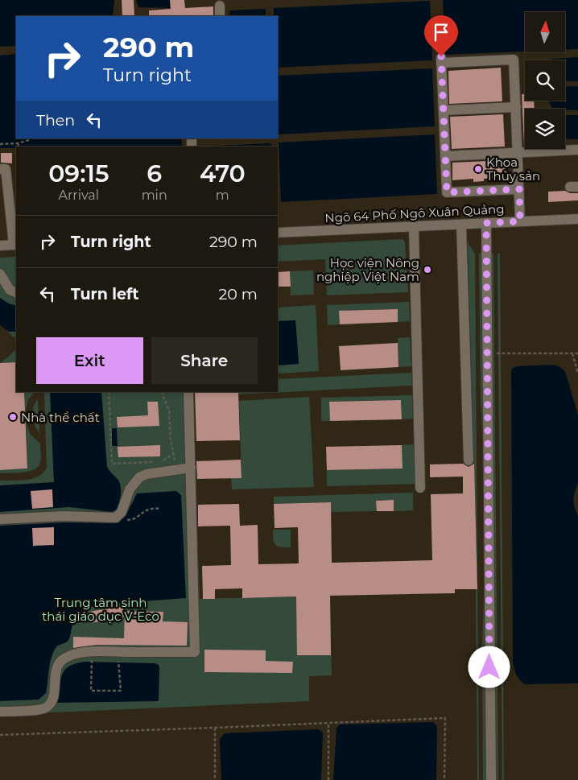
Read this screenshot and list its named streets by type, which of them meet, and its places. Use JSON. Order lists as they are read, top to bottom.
{
  "streets": {
    "street": ["Ngõ 64 Phố Ngô Xuân Quảng"]
  },
  "parks": ["Trung tâm sinh thái giáo dục V-Eco"],
  "places": ["Khoa Thủy sản", "Học viện Nông nghiệp Việt Nam", "Nhà thể chất"],
  "north": "top",
  "page": {
    "turn": ["290 m", "Turn right"],
    "then": "Then",
    "eta": [
      "09:15",
      "Arrival",
      "6",
      "min",
      "470",
      "m"
    ],
    "list": [
      {
        "name": "Turn right",
        "value": "290 m"
      },
      {
        "name": "Turn left",
        "value": "20 m"
      }
    ],
    "buttons": ["Exit", "Share"]
  }
}
